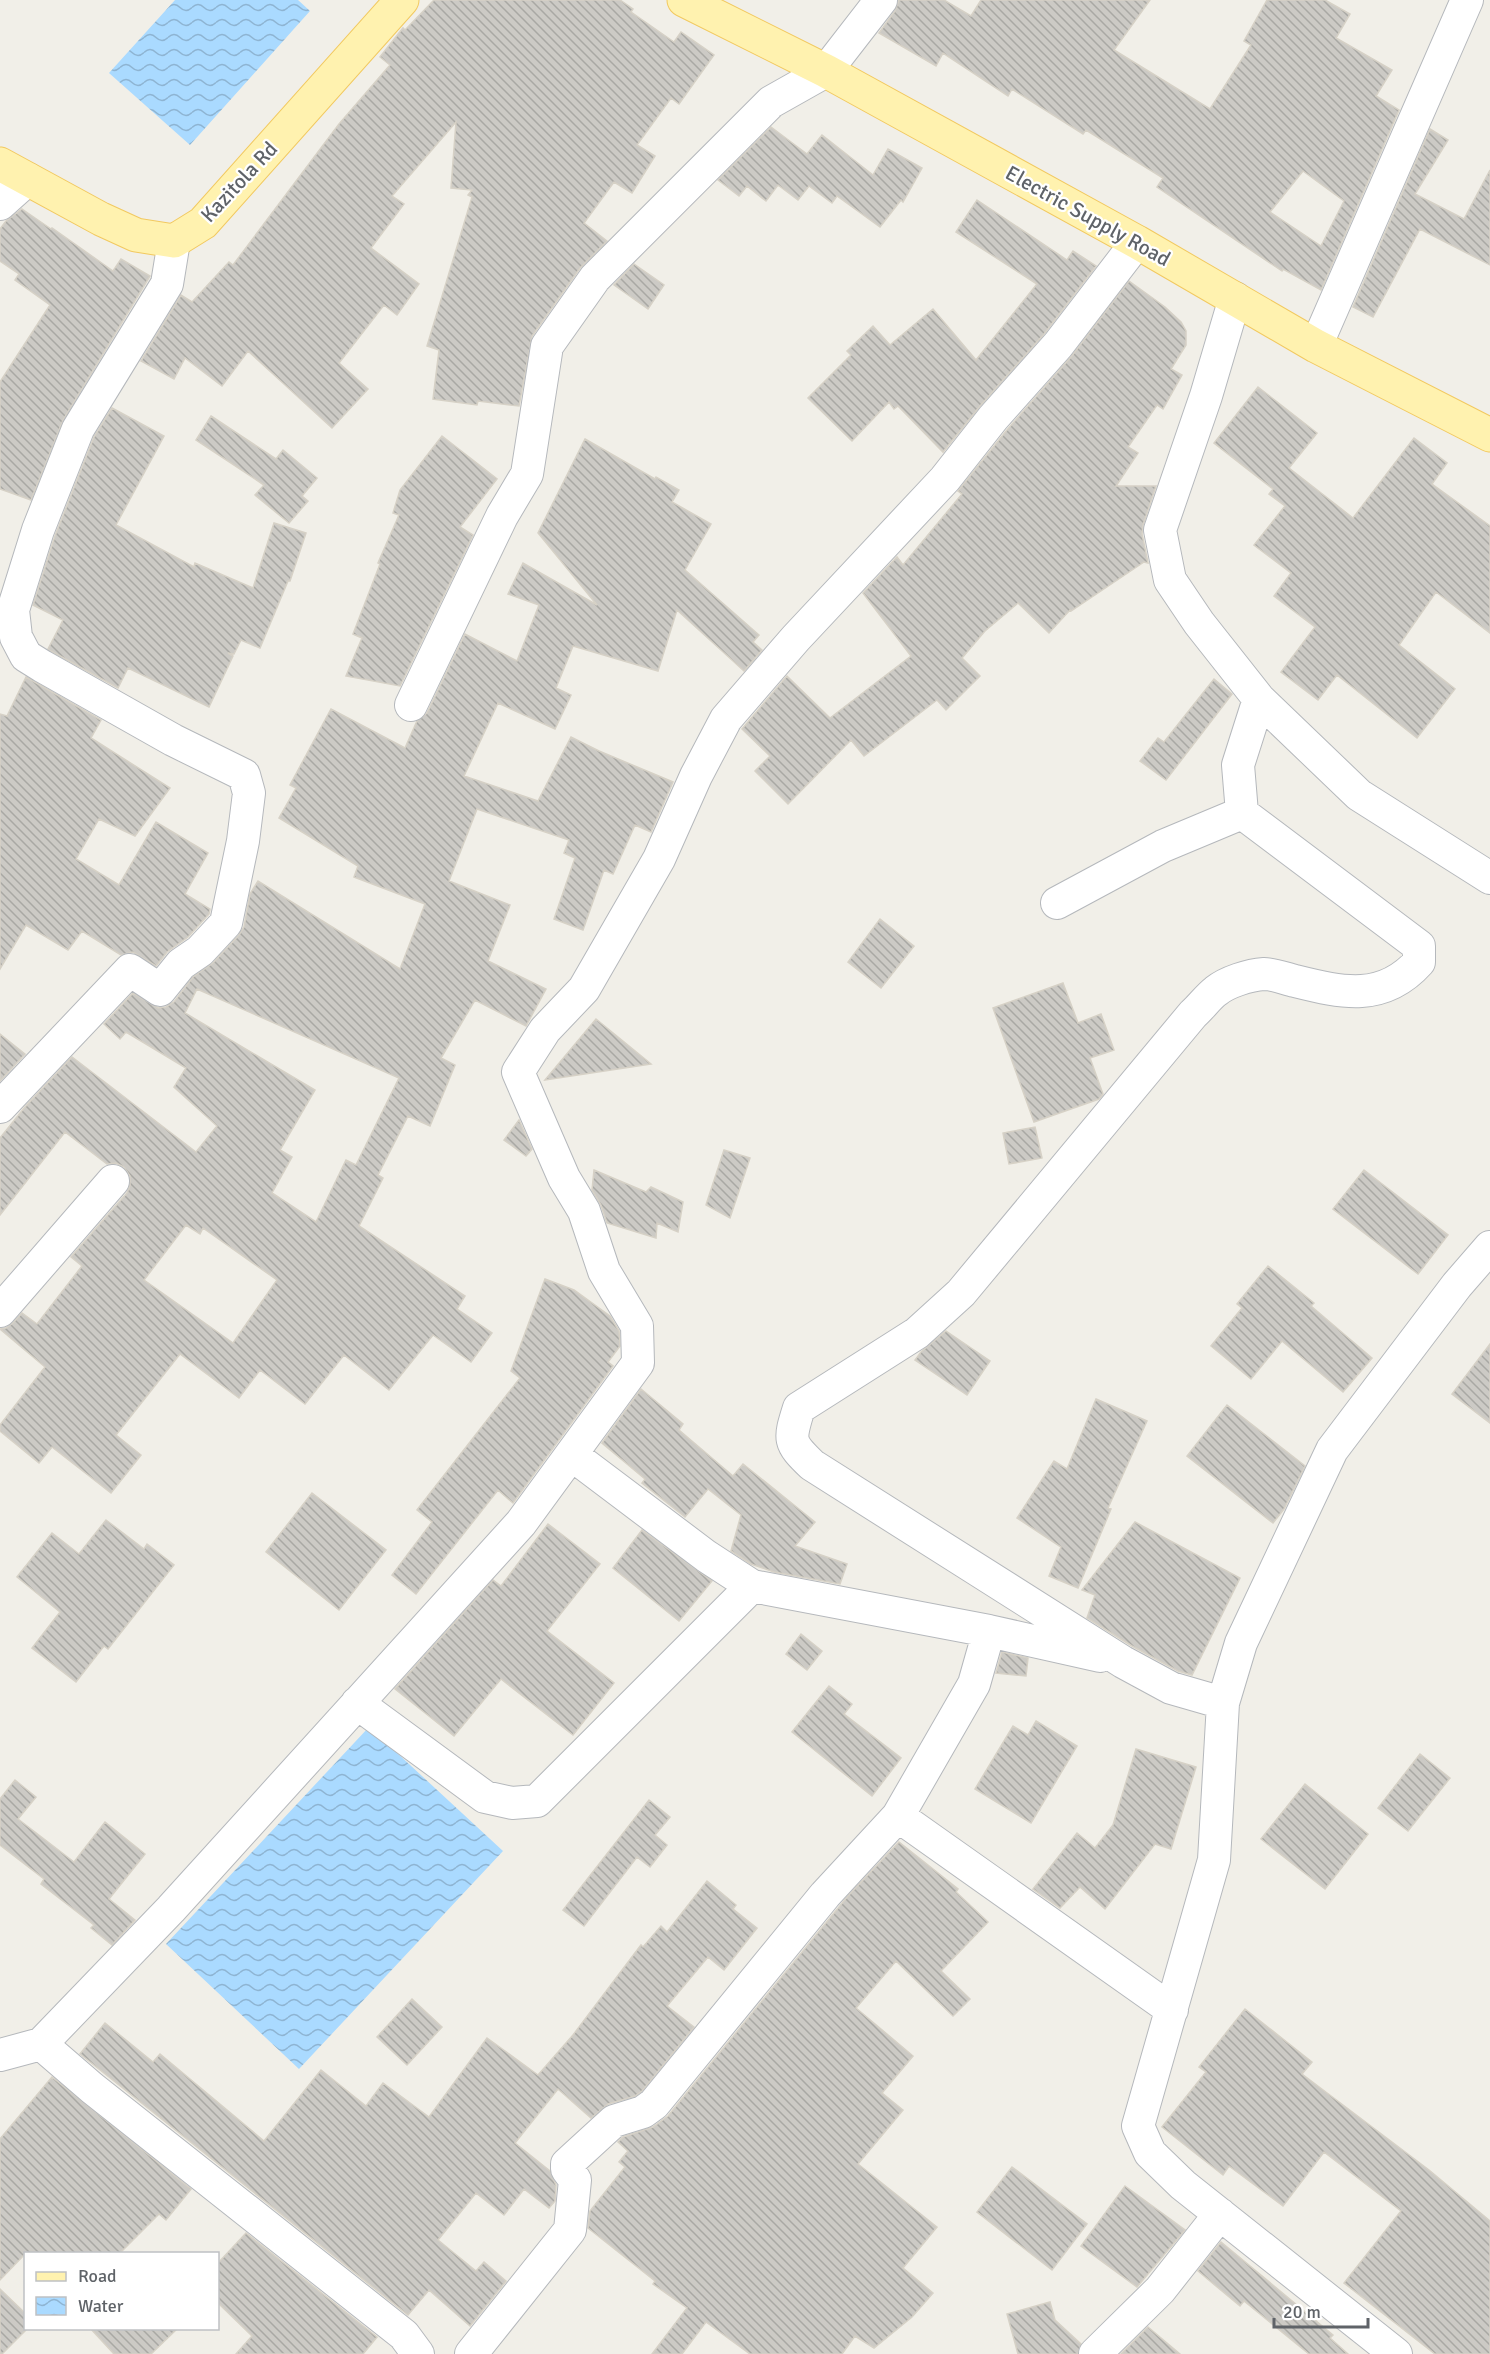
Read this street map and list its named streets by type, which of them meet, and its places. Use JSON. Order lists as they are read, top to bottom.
{
  "streets": {
    "main road": ["Kazitola Rd", "Electric Supply Road"]
  },
  "legend": ["Road", "Water"],
  "scale_bar": "20 m"
}
